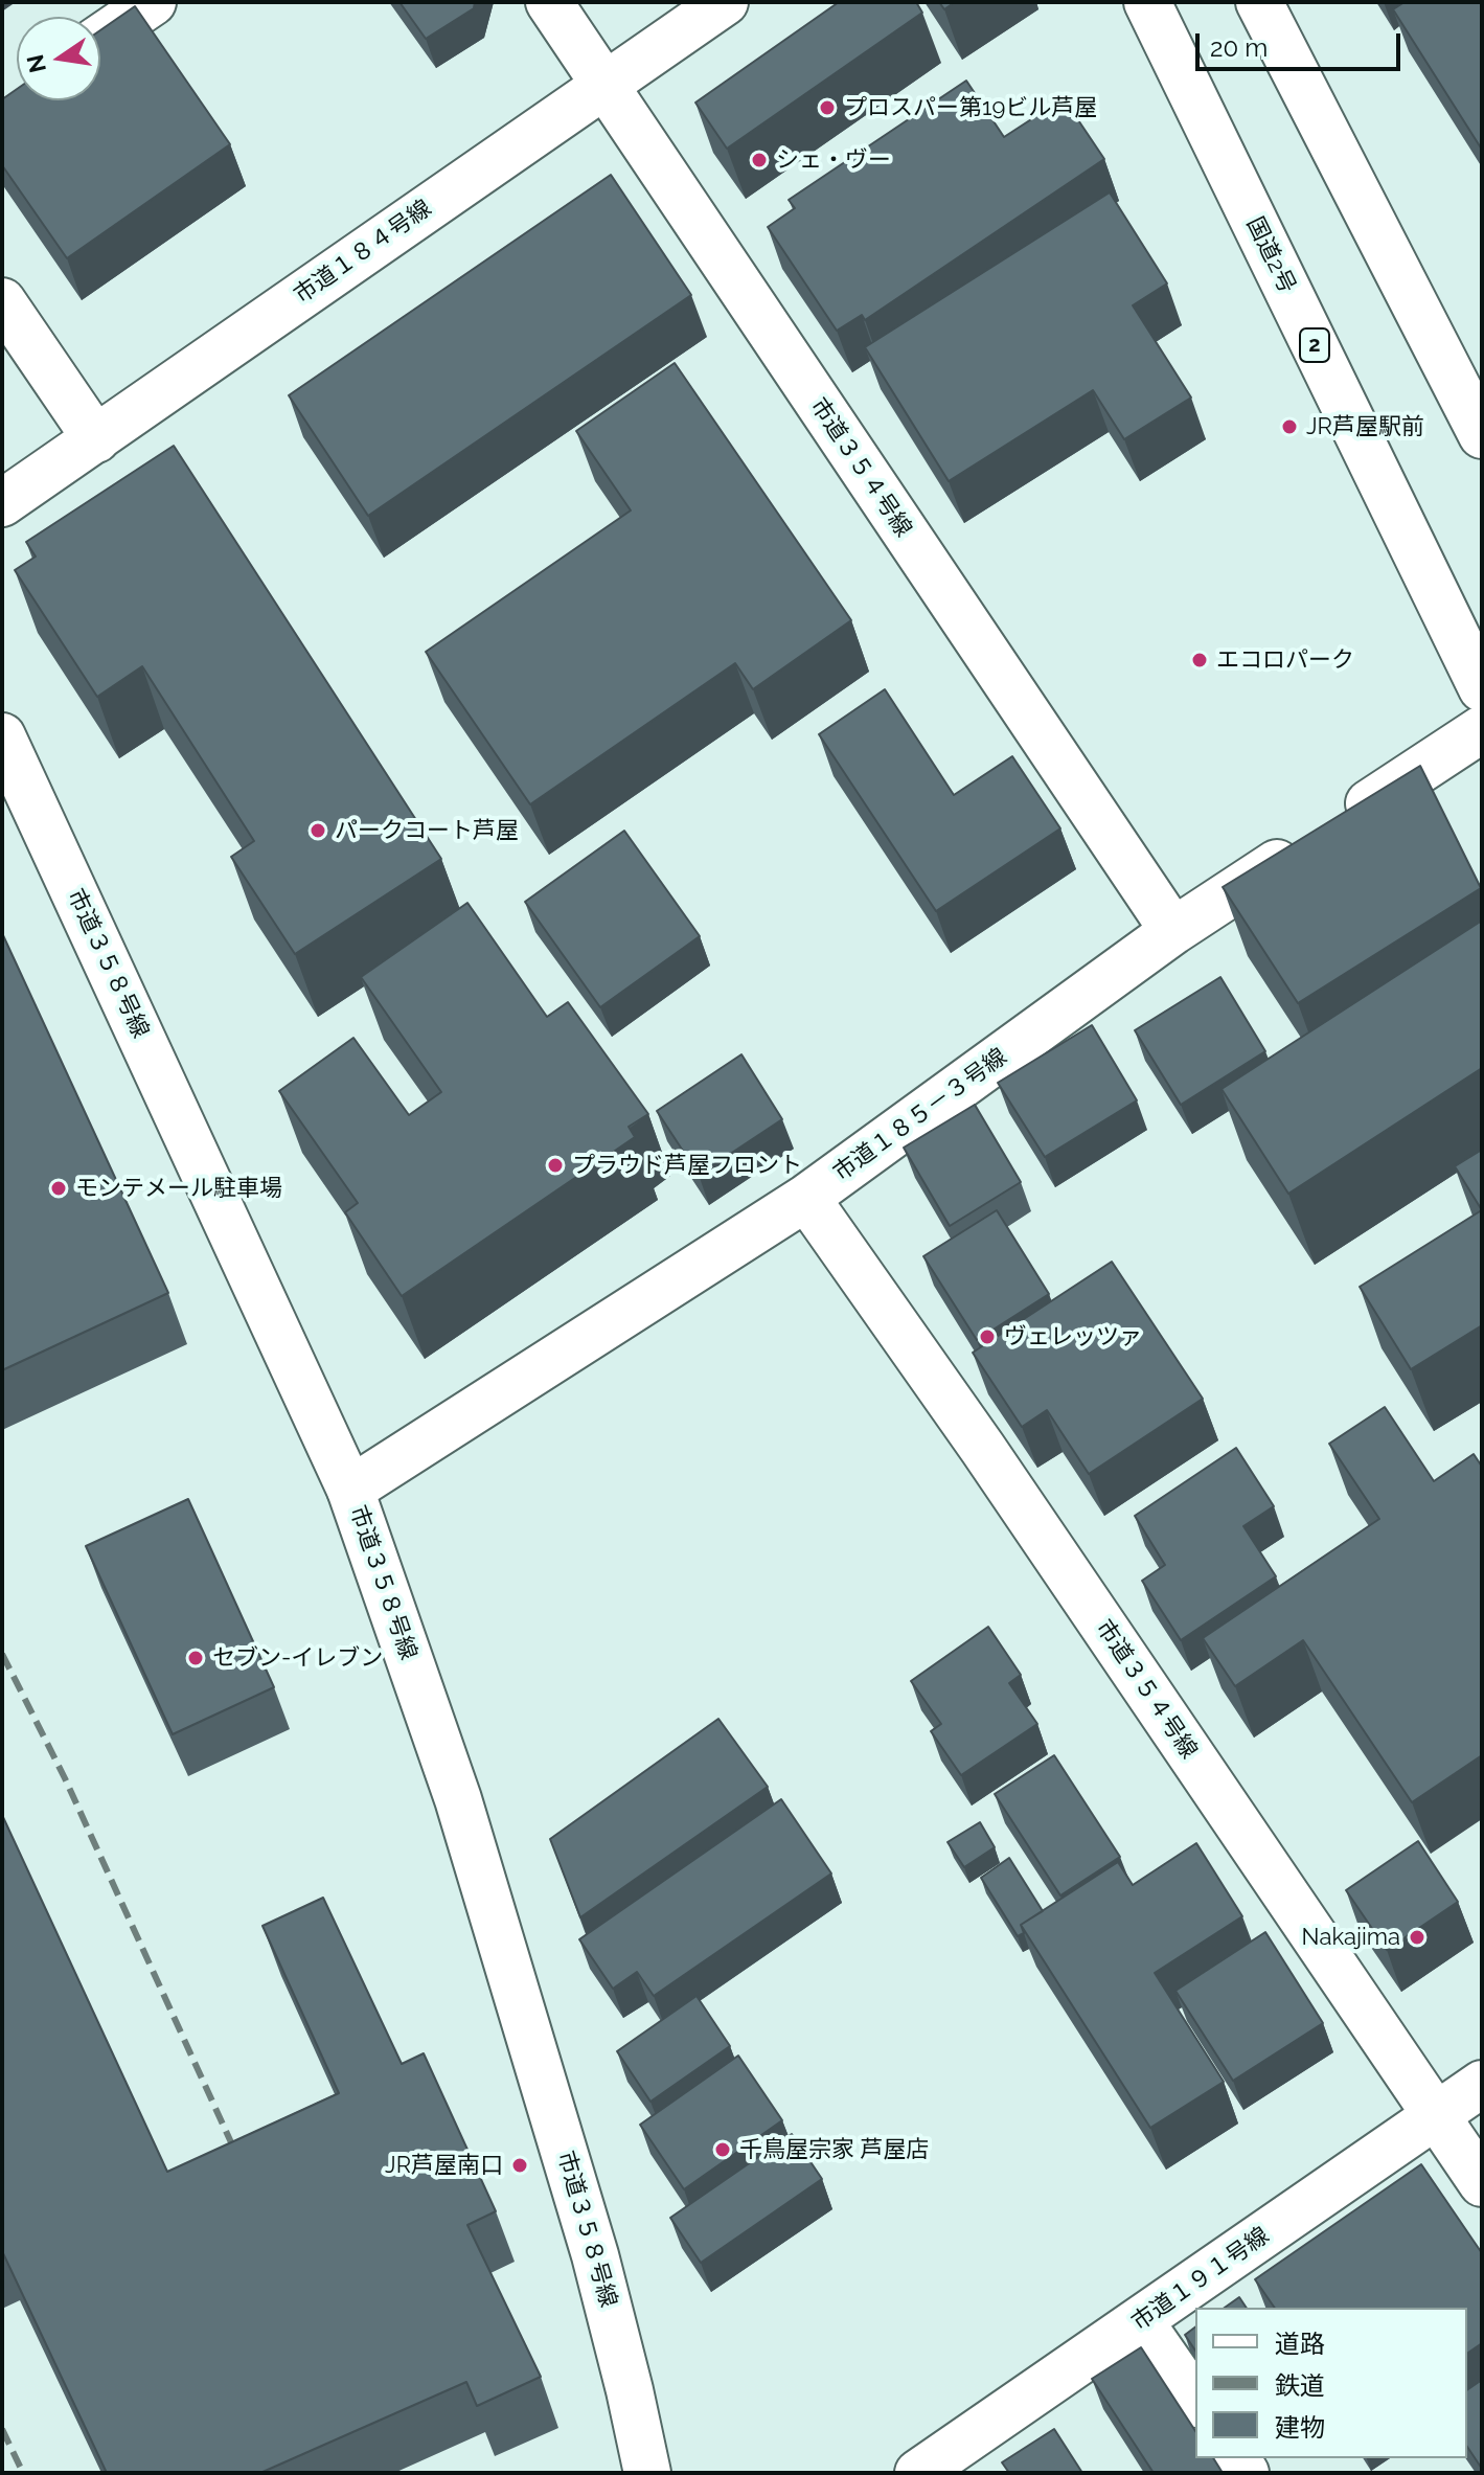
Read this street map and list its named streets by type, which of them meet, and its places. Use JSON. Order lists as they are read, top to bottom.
{
  "streets": {
    "main road": [
      "市道１８４号線",
      "国道2号",
      "2",
      "市道３５４号線",
      "市道３５８号線",
      "市道１８５－３号線",
      "市道１９１号線"
    ]
  },
  "crossings": [
    ["市道１８４号線", "市道３５４号線"],
    ["市道３５４号線", "市道１８５－３号線"],
    ["市道３５４号線", "市道１９１号線"],
    ["市道３５８号線", "市道１８５－３号線"]
  ],
  "places": [
    "プロスパー第19ビル芦屋",
    "シェ・ヴー",
    "JR芦屋駅前",
    "エコロパーク",
    "パークコート芦屋",
    "プラウド芦屋フロント",
    "モンテメール駐車場",
    "ヴェレッツァ",
    "セブン-イレブン",
    "Nakajima",
    "千鳥屋宗家 芦屋店",
    "JR芦屋南口"
  ],
  "legend": ["道路", "鉄道", "建物"],
  "scale_bar": "20 m",
  "north": "left"
}
